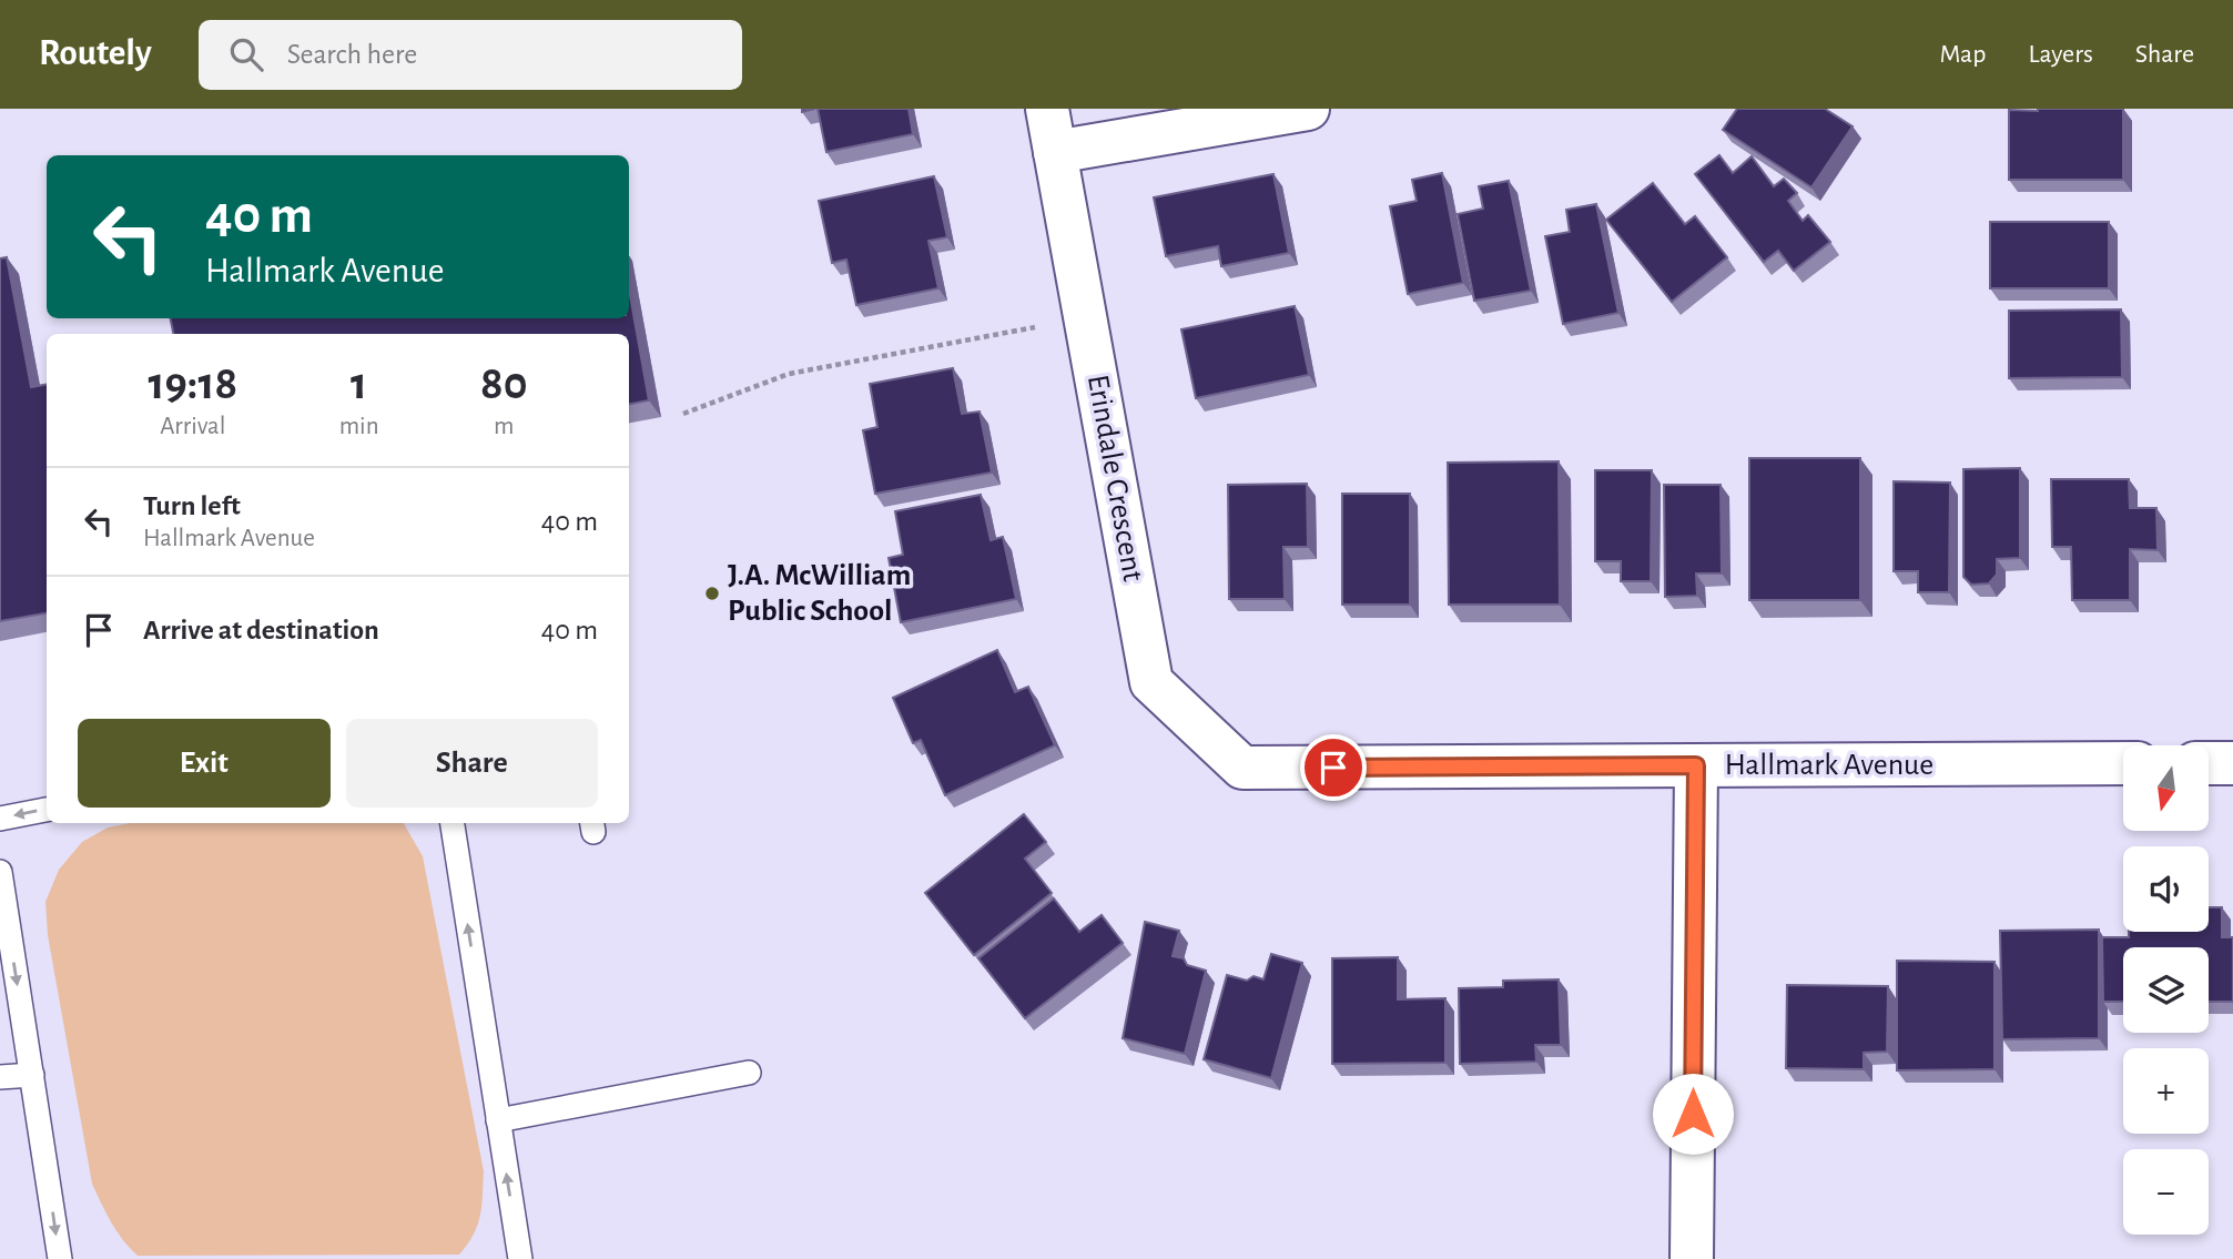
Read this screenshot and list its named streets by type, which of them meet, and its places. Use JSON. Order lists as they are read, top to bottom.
{
  "streets": {
    "street": ["Erindale Crescent", "Hallmark Avenue"]
  },
  "crossings": [
    ["Erindale Crescent", "Hallmark Avenue"]
  ],
  "places": ["J.A. McWilliam Public School"],
  "north": "bottom",
  "page": {
    "header": "Routely",
    "search": "Search here",
    "nav": ["Map", "Layers", "Share"],
    "turn": ["40 m", "Hallmark Avenue"],
    "eta": [
      "19:18",
      "Arrival",
      "1",
      "min",
      "80",
      "m"
    ],
    "list": [
      {
        "name": "Turn left",
        "note": "Hallmark Avenue",
        "value": "40 m"
      },
      {
        "name": "Arrive at destination",
        "value": "40 m"
      }
    ],
    "buttons": ["Exit", "Share"],
    "map_buttons": ["+", "−"]
  }
}
